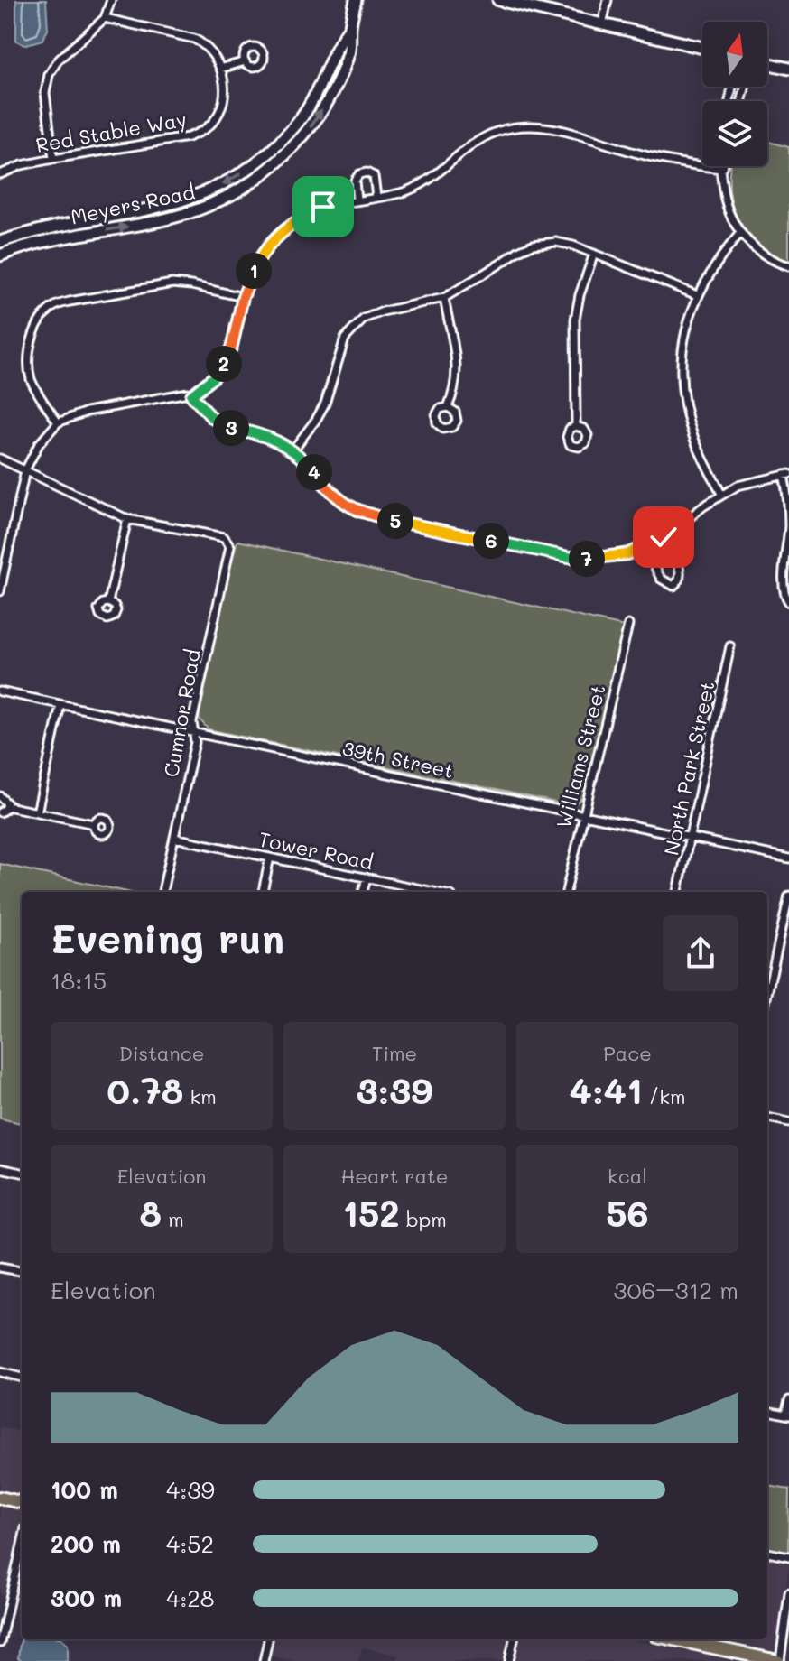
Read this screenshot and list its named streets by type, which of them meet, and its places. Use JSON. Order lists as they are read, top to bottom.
{
  "streets": {
    "street": [
      "Red Stable Way",
      "Meyers Road",
      "Cumnor Road",
      "Williams Street",
      "39th Street",
      "North Park Street",
      "Tower Road"
    ]
  },
  "crossings": [
    ["Cumnor Road", "39th Street"],
    ["Cumnor Road", "Tower Road"],
    ["Williams Street", "39th Street"],
    ["39th Street", "North Park Street"]
  ],
  "north": "top",
  "page": {
    "pins": [
      "1",
      "2",
      "3",
      "4",
      "5",
      "6",
      "7"
    ],
    "heading": ["Evening run", "18:15"],
    "stats": [
      ["Distance", "0.78 km"],
      ["Time", "3:39"],
      ["Pace", "4:41 /km"],
      ["Elevation", "8 m"],
      ["Heart rate", "152 bpm"],
      ["kcal", "56"]
    ],
    "chart": ["Elevation", "306–312 m"],
    "list": [
      {
        "name": "100 m",
        "note": "4:39"
      },
      {
        "name": "200 m",
        "note": "4:52"
      },
      {
        "name": "300 m",
        "note": "4:28"
      }
    ]
  }
}
